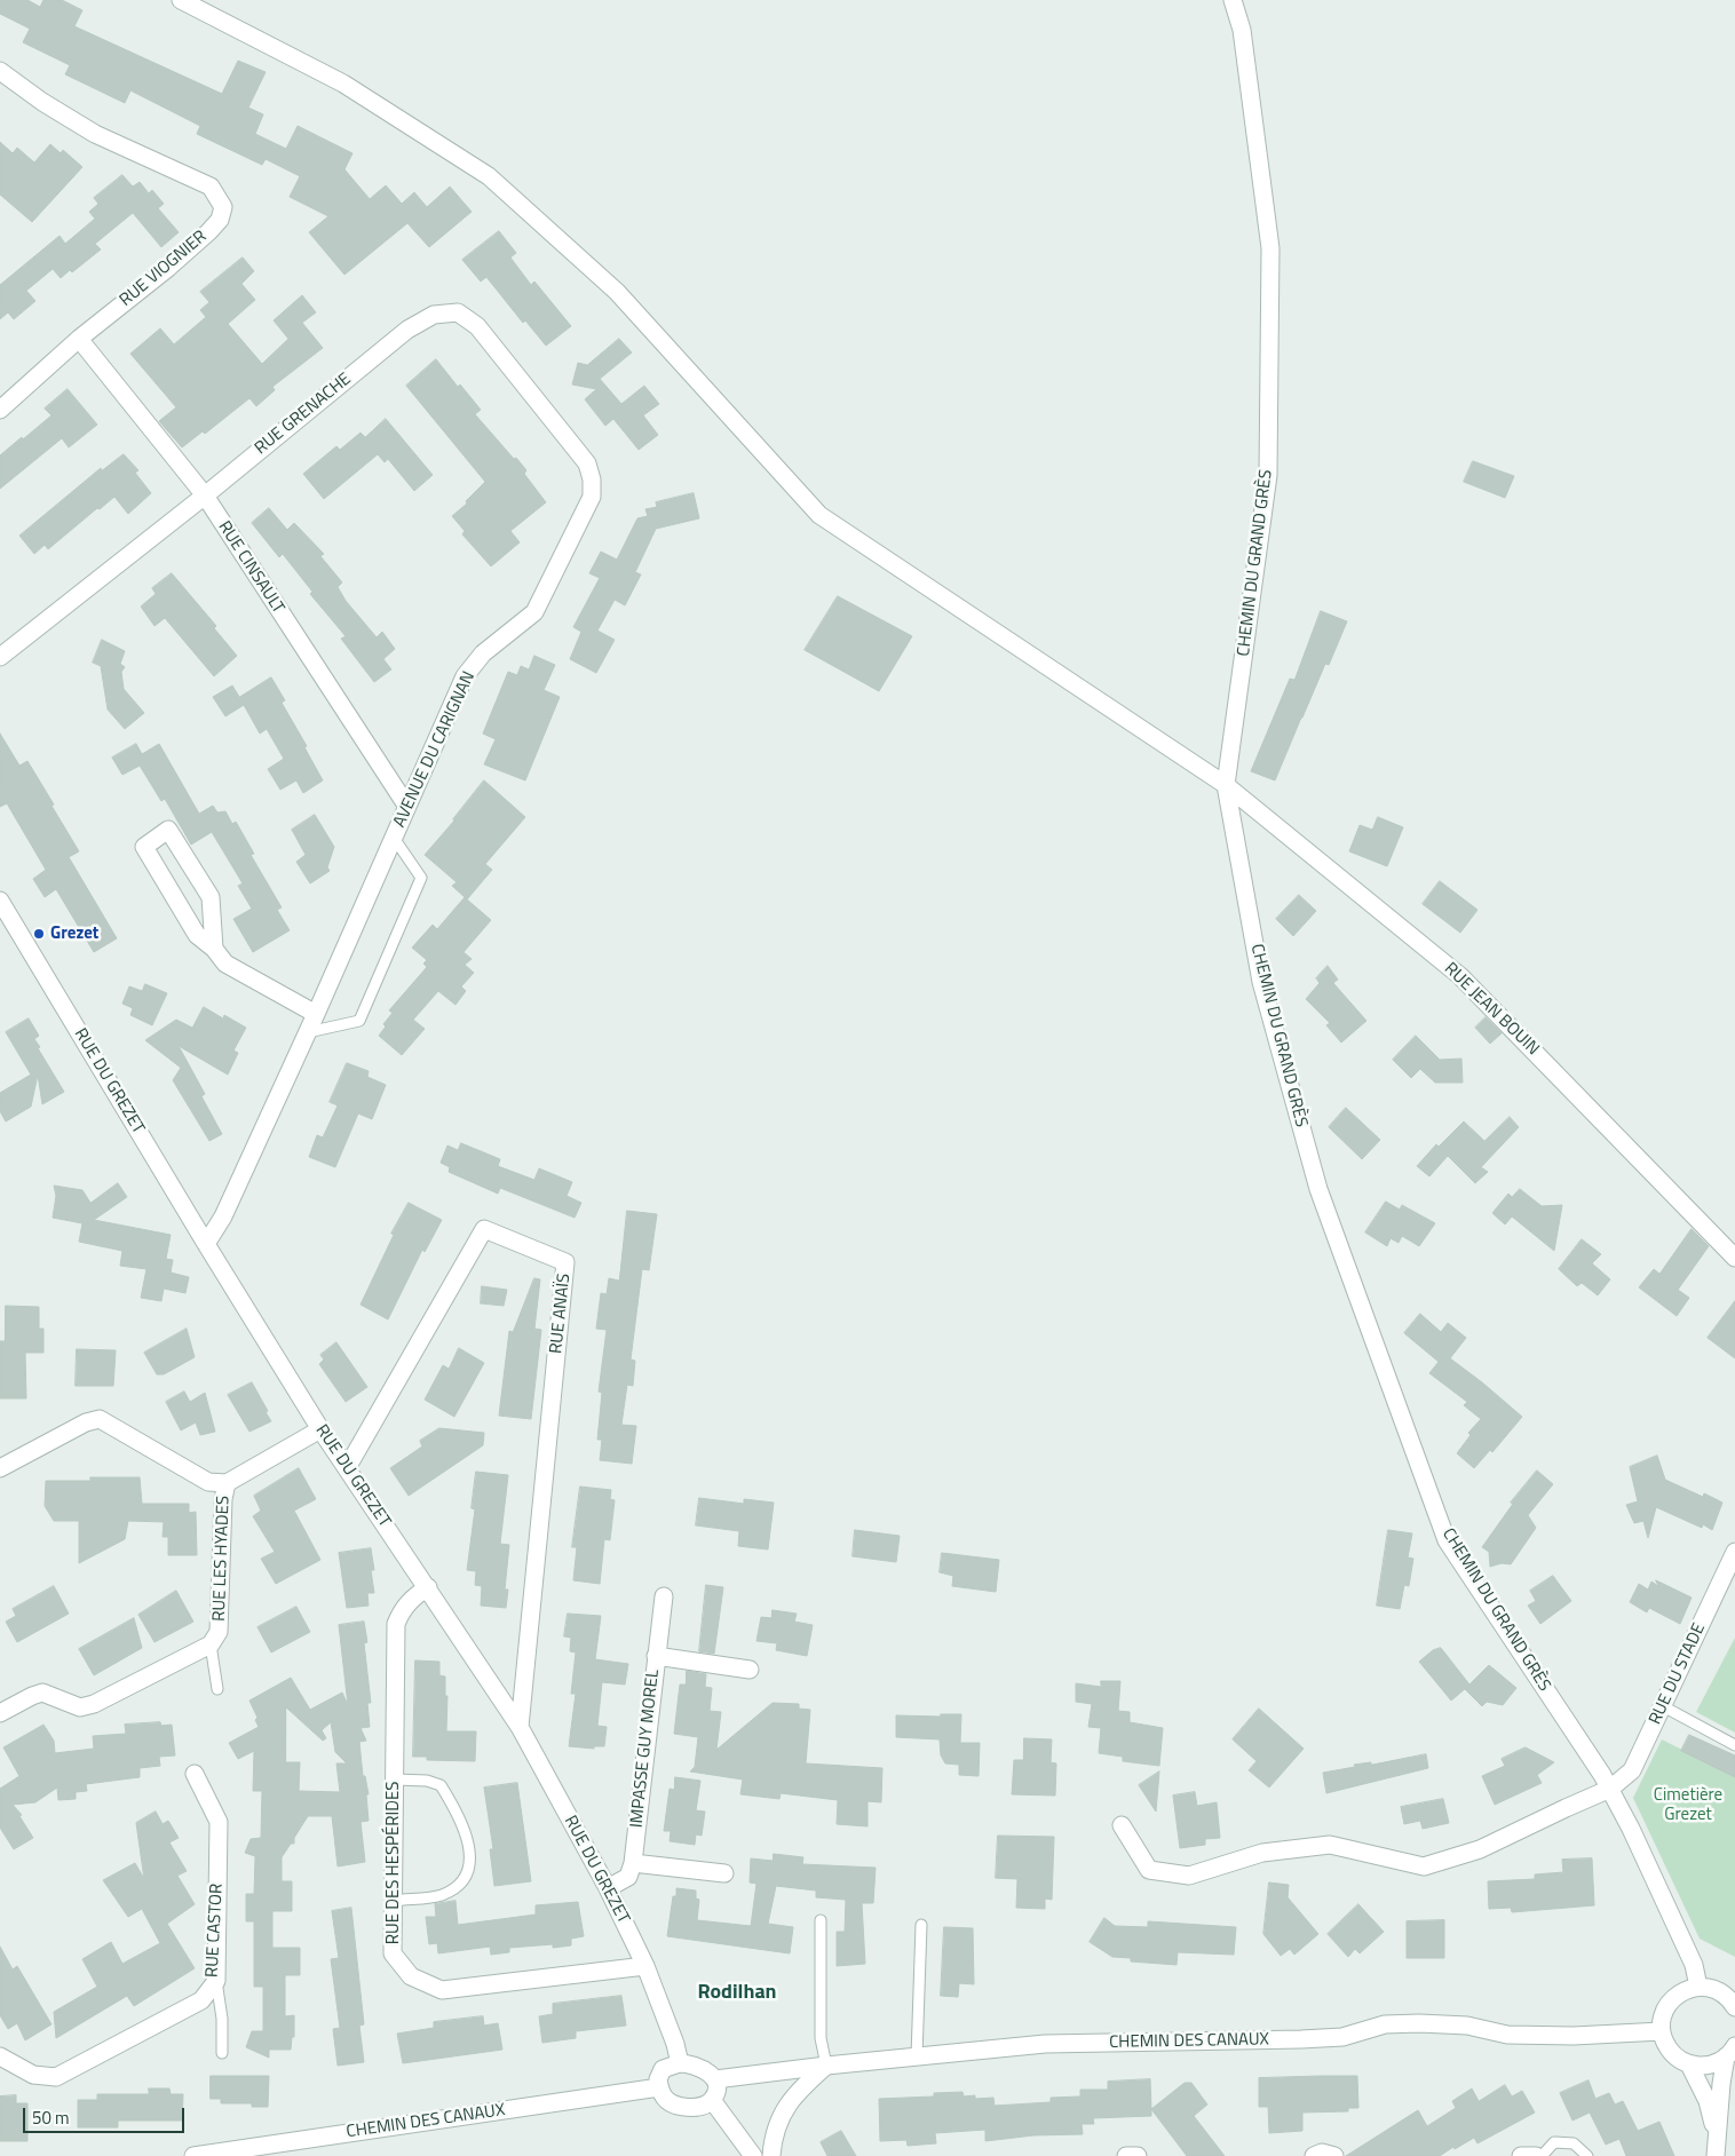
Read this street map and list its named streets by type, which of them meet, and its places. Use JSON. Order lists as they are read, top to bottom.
{
  "streets": {
    "street": [
      "RUE VIOGNIER",
      "RUE GRENACHE",
      "CHEMIN DU GRAND GRÈS",
      "RUE CINSAULT",
      "AVENUE DU CARIGNAN",
      "RUE JEAN BOUIN",
      "RUE DU GREZET",
      "RUE ANAÏS",
      "RUE LES HYADES",
      "RUE DU STADE",
      "IMPASSE GUY MOREL",
      "RUE DES HESPÉRIDES",
      "RUE CASTOR",
      "CHEMIN DES CANAUX"
    ]
  },
  "crossings": [
    ["RUE VIOGNIER", "RUE CINSAULT"],
    ["RUE GRENACHE", "RUE CINSAULT"],
    ["RUE GRENACHE", "AVENUE DU CARIGNAN"],
    ["CHEMIN DU GRAND GRÈS", "RUE JEAN BOUIN"],
    ["CHEMIN DU GRAND GRÈS", "RUE DU STADE"],
    ["RUE CINSAULT", "AVENUE DU CARIGNAN"],
    ["AVENUE DU CARIGNAN", "RUE DU GREZET"],
    ["RUE DU GREZET", "RUE ANAÏS"],
    ["RUE DU GREZET", "RUE LES HYADES"],
    ["RUE DU GREZET", "RUE DES HESPÉRIDES"],
    ["RUE DU GREZET", "CHEMIN DES CANAUX"]
  ],
  "districts": ["Rodilhan"],
  "parks": ["Cimetière Grezet"],
  "places": ["Grezet"],
  "scale_bar": "50 m"
}
